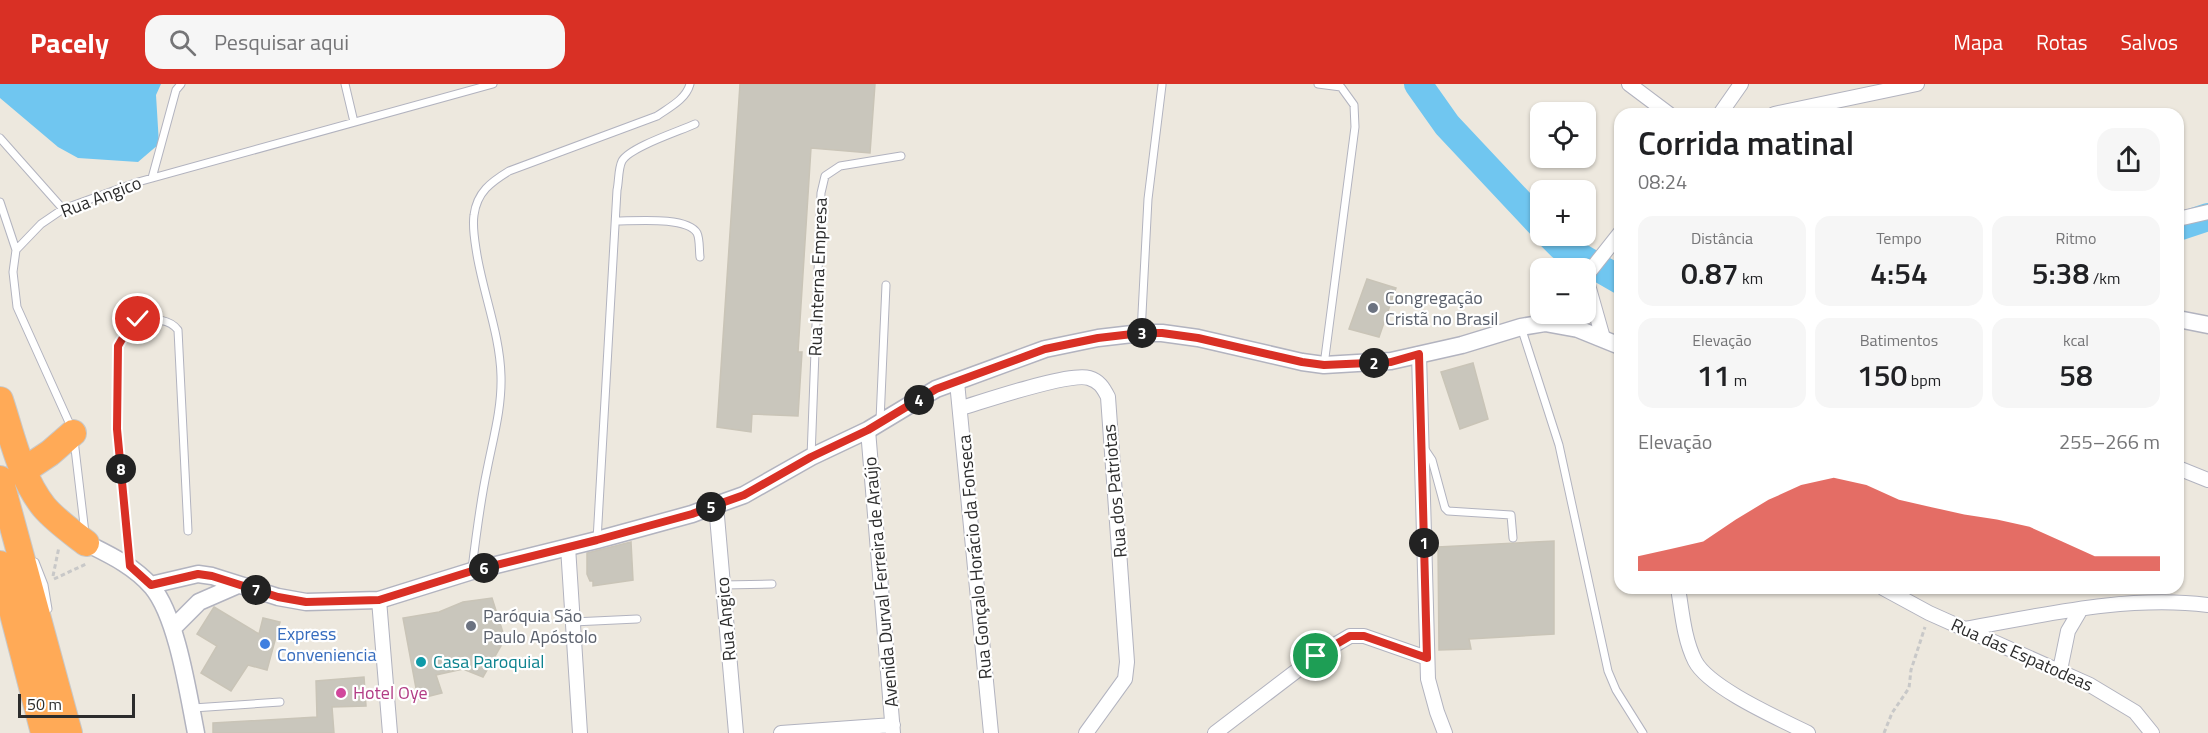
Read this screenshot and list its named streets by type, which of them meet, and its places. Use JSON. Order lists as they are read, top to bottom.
{
  "streets": {
    "street": [
      "Rua Angico",
      "Rua dos Patriotas",
      "Rua Gonçalo Horácio da Fonseca",
      "Avenida Durval Ferreira de Araújo",
      "Rua das Espatodeas"
    ],
    "lane": ["Rua Interna Empresa"]
  },
  "crossings": [
    ["Rua dos Patriotas", "Rua Gonçalo Horácio da Fonseca"]
  ],
  "places": [
    "Congregação Cristã no Brasil",
    "Paróquia São Paulo Apóstolo",
    "Express Conveniencia",
    "Casa Paroquial",
    "Hotel Oye"
  ],
  "scale_bar": "50 m",
  "page": {
    "header": "Pacely",
    "search": "Pesquisar aqui",
    "nav": ["Mapa", "Rotas", "Salvos"],
    "map_buttons": ["+", "−"],
    "heading": ["Corrida matinal", "08:24"],
    "stats": [
      ["Distância", "0.87 km"],
      ["Tempo", "4:54"],
      ["Ritmo", "5:38 /km"],
      ["Elevação", "11 m"],
      ["Batimentos", "150 bpm"],
      ["kcal", "58"]
    ],
    "pins": [
      "3",
      "2",
      "4",
      "8",
      "5",
      "1",
      "6",
      "7"
    ],
    "chart": ["Elevação", "255–266 m"],
    "scale": "50 m"
  }
}
